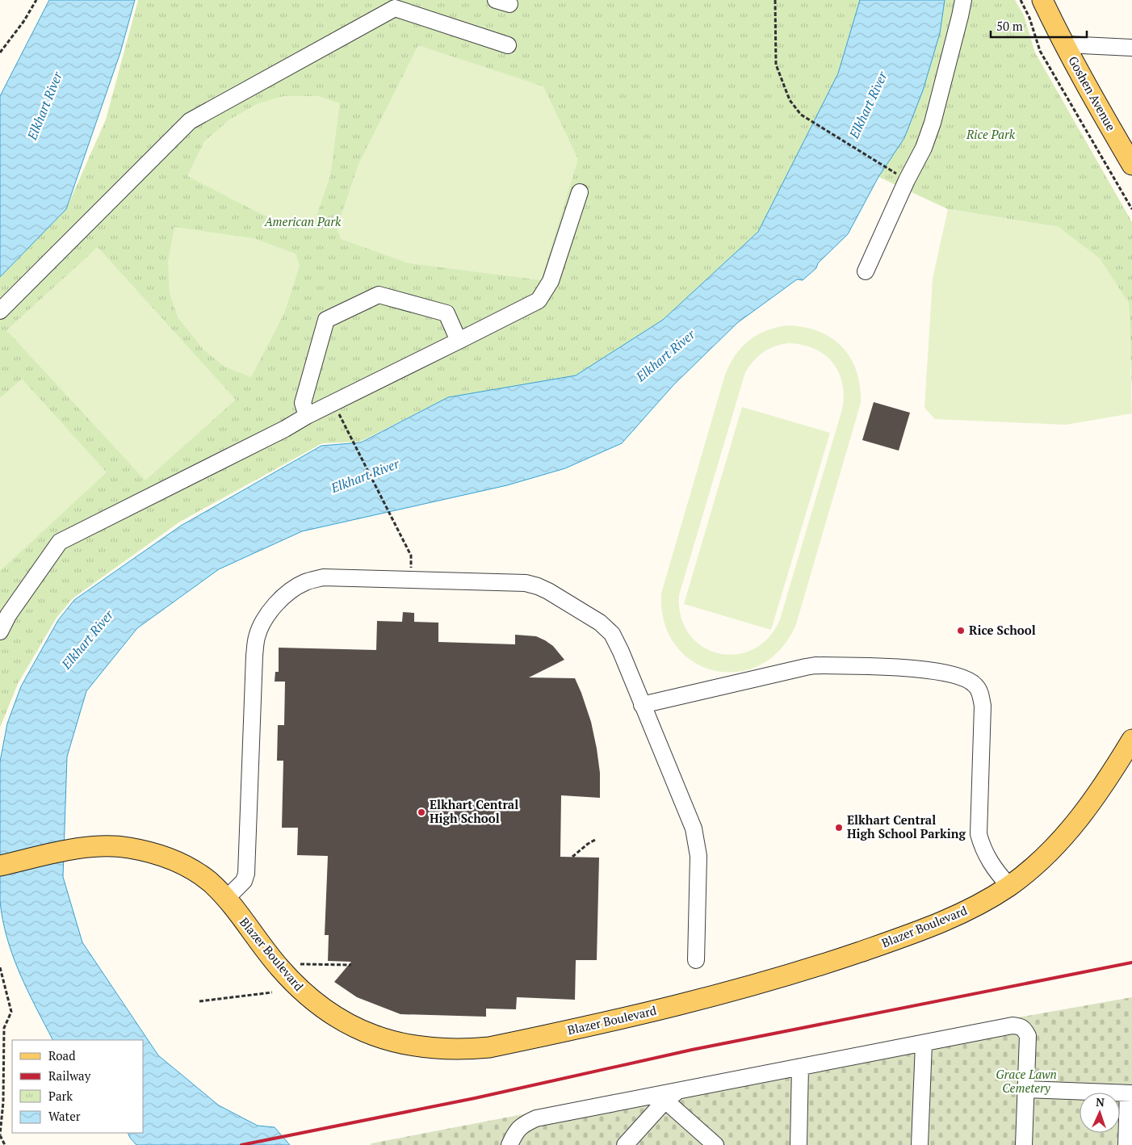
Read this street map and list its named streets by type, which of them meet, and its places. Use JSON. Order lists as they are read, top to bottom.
{
  "streets": {
    "main road": ["Goshen Avenue", "Blazer Boulevard"]
  },
  "water": ["Elkhart River"],
  "parks": ["Rice Park", "American Park", "Grace Lawn Cemetery"],
  "places": ["Rice School", "Elkhart Central High School", "Elkhart Central High School Parking"],
  "legend": [
    "Road",
    "Railway",
    "Park",
    "Water"
  ],
  "scale_bar": "50 m",
  "north": "top"
}
